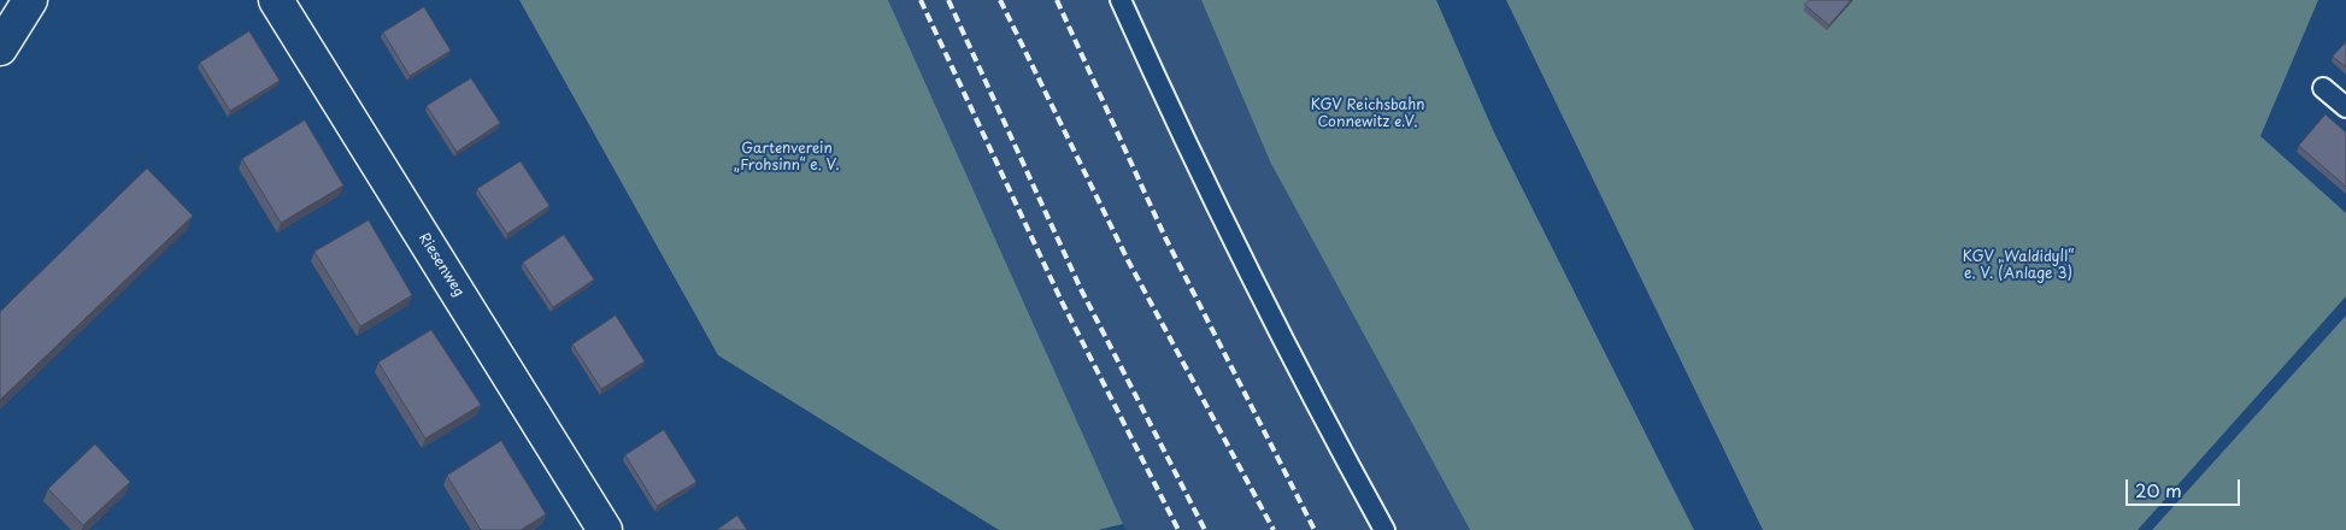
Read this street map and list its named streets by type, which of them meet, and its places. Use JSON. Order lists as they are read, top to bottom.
{
  "streets": {
    "street": ["Riesenweg"]
  },
  "parks": ["KGV Reichsbahn Connewitz e.V.", "Gartenverein „Frohsinn“ e. V.", "KGV „Waldidyll“ e. V. (Anlage 3)"],
  "scale_bar": "20 m"
}
